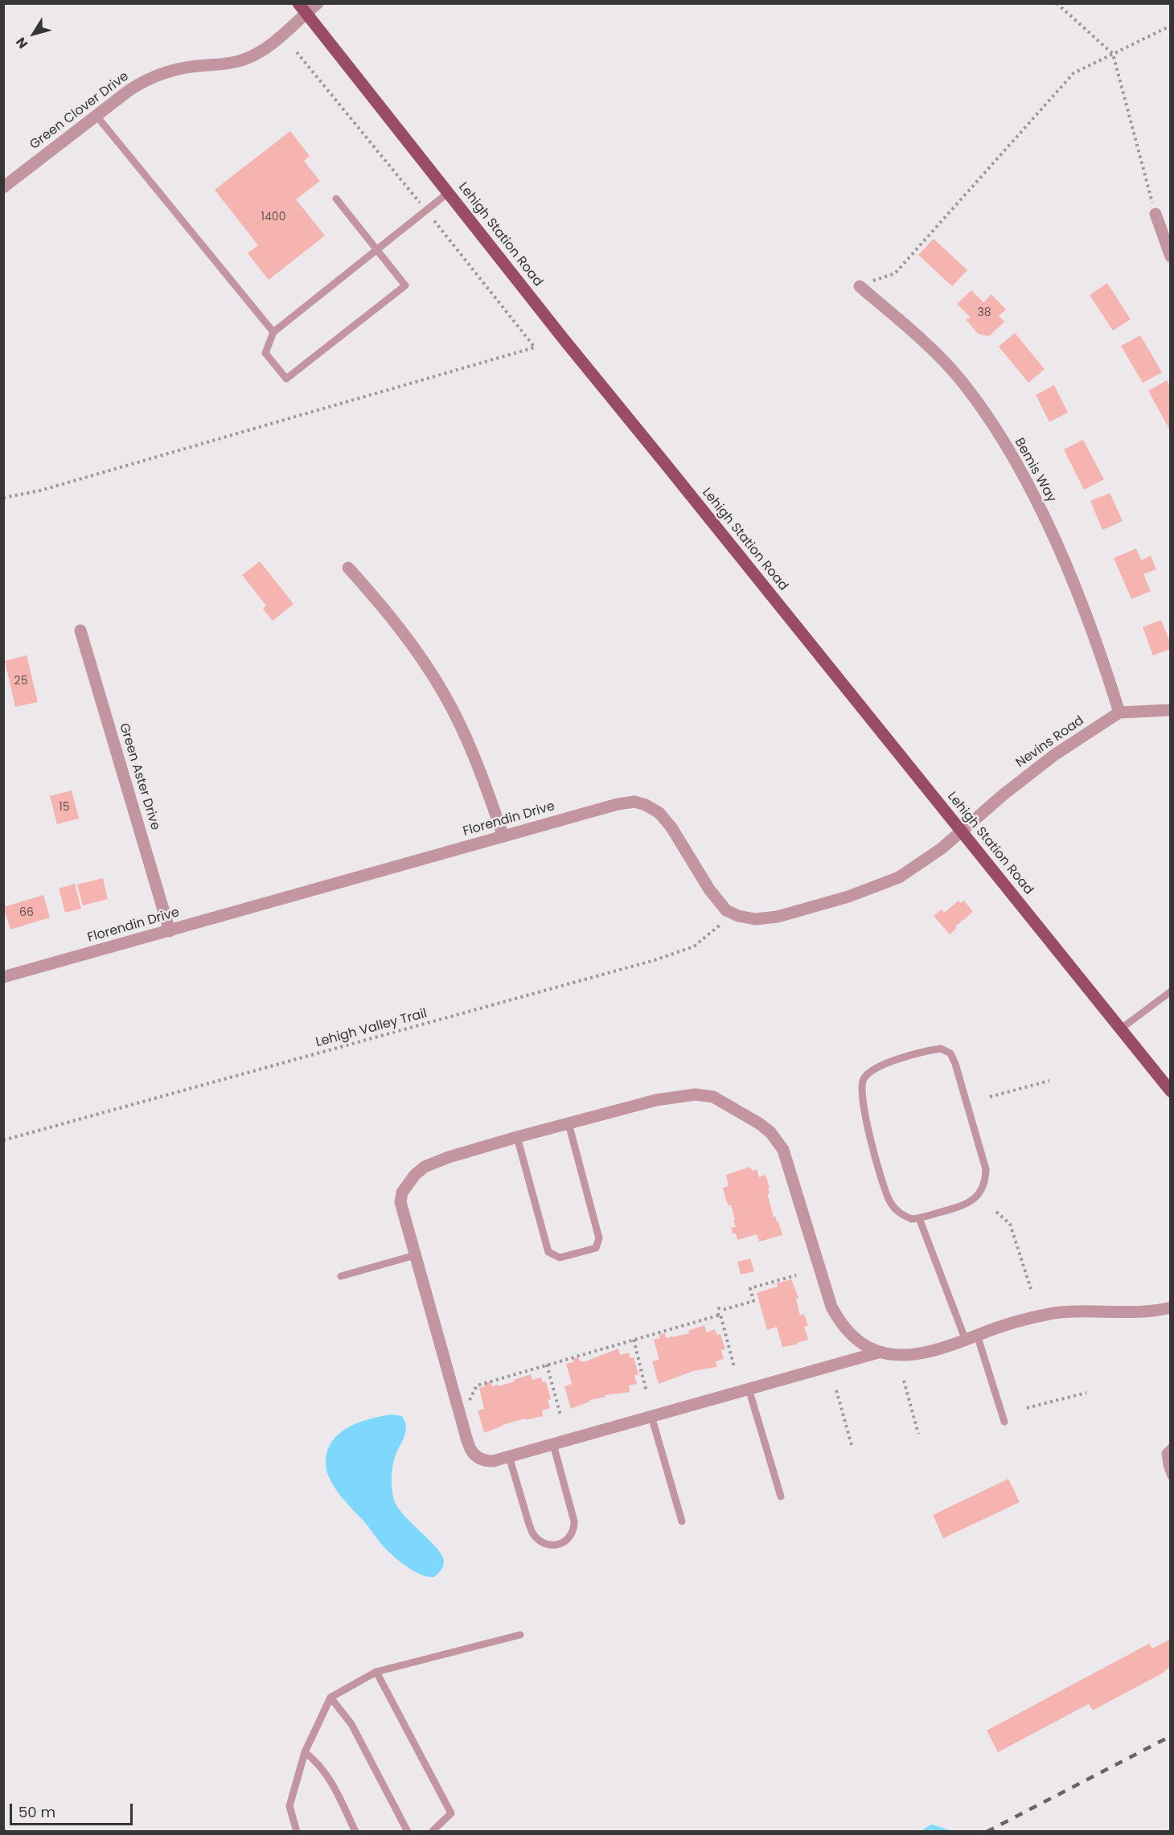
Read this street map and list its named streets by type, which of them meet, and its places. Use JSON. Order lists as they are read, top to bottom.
{
  "streets": {
    "main road": ["Lehigh Station Road"],
    "street": [
      "Green Clover Drive",
      "Bemis Way",
      "Nevins Road",
      "Green Aster Drive",
      "Florendin Drive"
    ],
    "path": ["Lehigh Valley Trail"]
  },
  "crossings": [
    ["Green Clover Drive", "Lehigh Station Road"],
    ["Lehigh Station Road", "Nevins Road"],
    ["Lehigh Station Road", "Florendin Drive"],
    ["Bemis Way", "Nevins Road"],
    ["Nevins Road", "Florendin Drive"],
    ["Green Aster Drive", "Florendin Drive"],
    ["Florendin Drive", "Lehigh Valley Trail"]
  ],
  "house_numbers": [
    "1400",
    "38",
    "25",
    "15",
    "66"
  ],
  "scale_bar": "50 m",
  "north": "bottom left"
}
